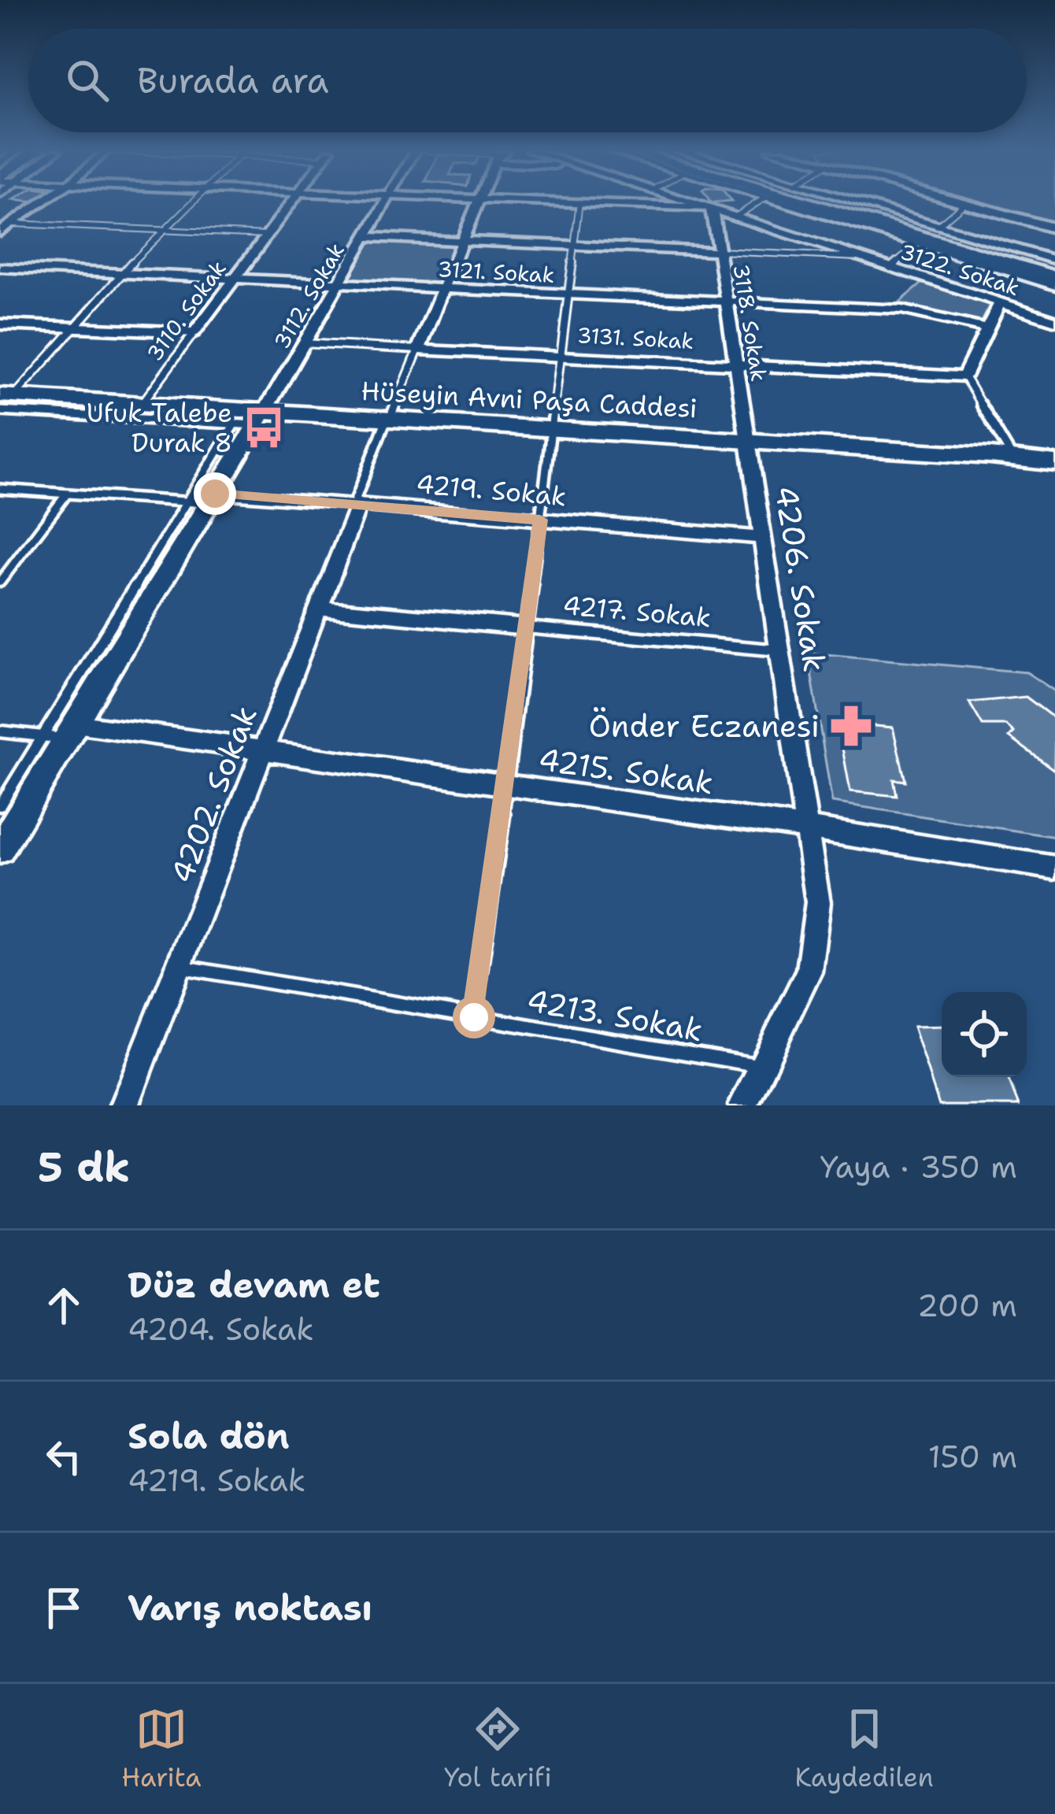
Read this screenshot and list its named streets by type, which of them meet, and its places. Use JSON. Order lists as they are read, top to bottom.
{
  "streets": {
    "main road": ["Hüseyin Avni Paşa Caddesi"],
    "street": [
      "3122. Sokak",
      "3121. Sokak",
      "3112. Sokak",
      "3110. Sokak",
      "3118. Sokak",
      "3131. Sokak",
      "4219. Sokak",
      "4206. Sokak",
      "4217. Sokak",
      "4215. Sokak",
      "4202. Sokak"
    ],
    "lane": ["4213. Sokak"]
  },
  "crossings": [
    ["3122. Sokak", "3118. Sokak"],
    ["3121. Sokak", "3112. Sokak"],
    ["3121. Sokak", "3110. Sokak"],
    ["3121. Sokak", "3118. Sokak"],
    ["3112. Sokak", "3131. Sokak"],
    ["3112. Sokak", "Hüseyin Avni Paşa Caddesi"],
    ["3110. Sokak", "Hüseyin Avni Paşa Caddesi"],
    ["3118. Sokak", "3131. Sokak"],
    ["3118. Sokak", "Hüseyin Avni Paşa Caddesi"],
    ["3118. Sokak", "4206. Sokak"],
    ["3131. Sokak", "4202. Sokak"],
    ["Hüseyin Avni Paşa Caddesi", "4206. Sokak"],
    ["Hüseyin Avni Paşa Caddesi", "4202. Sokak"],
    ["4219. Sokak", "4206. Sokak"],
    ["4219. Sokak", "4202. Sokak"],
    ["4206. Sokak", "4217. Sokak"],
    ["4206. Sokak", "4215. Sokak"],
    ["4206. Sokak", "4213. Sokak"],
    ["4217. Sokak", "4202. Sokak"],
    ["4215. Sokak", "4202. Sokak"],
    ["4202. Sokak", "4213. Sokak"]
  ],
  "places": {
    "bus stop": ["Ufuk Talebe Durak 8"],
    "pharmacy": ["Önder Eczanesi"]
  },
  "page": {
    "search": "Burada ara",
    "heading": ["5 dk", "Yaya · 350 m"],
    "list": [
      ["Düz devam et", "4204. Sokak", "200 m"],
      ["Sola dön", "4219. Sokak", "150 m"],
      "Varış noktası"
    ],
    "nav": ["Harita", "Yol tarifi", "Kaydedilen"]
  }
}
